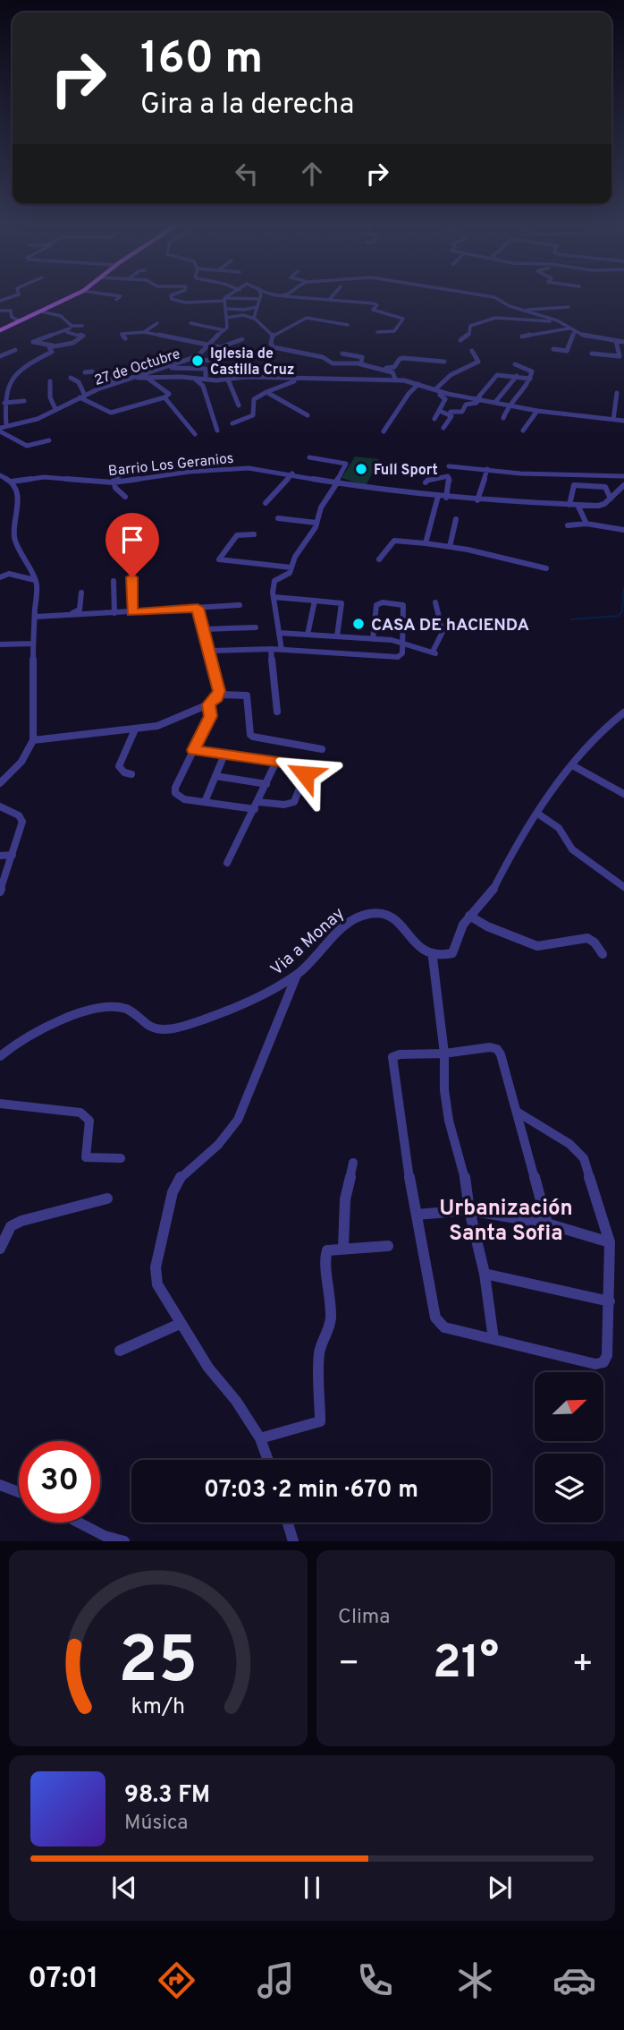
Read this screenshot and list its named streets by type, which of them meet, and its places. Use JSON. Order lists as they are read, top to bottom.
{
  "streets": {
    "street": ["27 de Octubre", "Barrio Los Geranios", "Via a Monay"]
  },
  "districts": ["Urbanización Santa Sofia"],
  "places": ["Iglesia de Castilla Cruz", "Full Sport", "CASA DE hACIENDA"],
  "north": "top right",
  "page": {
    "turn": ["160 m", "Gira a la derecha"],
    "limit": "30",
    "trip": "07:03 · 2 min · 670 m",
    "tile": "Clima",
    "heat": ["−", "21°", "+"],
    "song": ["98.3 FM", "Música"],
    "tabs": "07:01",
    "gauge": ["25", "km/h"]
  }
}
